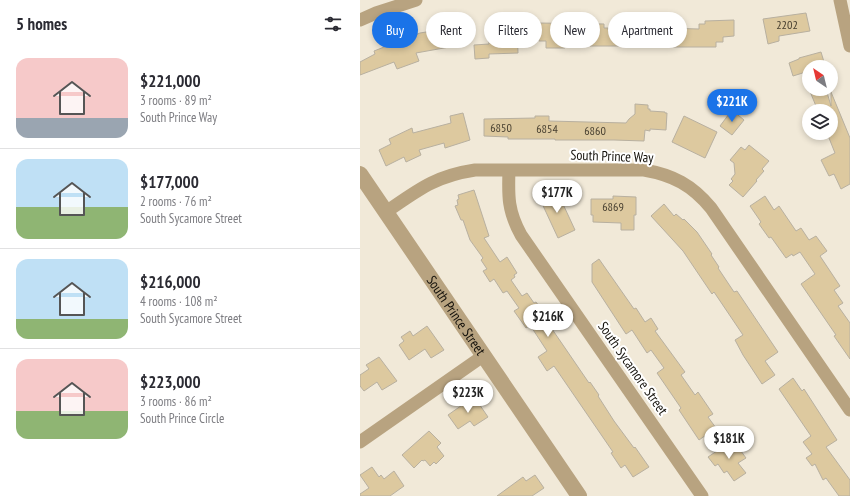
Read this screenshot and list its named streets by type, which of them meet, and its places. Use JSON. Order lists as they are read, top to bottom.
{
  "streets": {
    "street": ["South Prince Way", "South Prince Street", "South Sycamore Street"]
  },
  "crossings": [
    ["South Prince Way", "South Prince Street"],
    ["South Prince Way", "South Sycamore Street"]
  ],
  "house_numbers": [
    "2202",
    "6850",
    "6854",
    "6860",
    "6869"
  ],
  "north": "top left",
  "page": {
    "heading": "5 homes",
    "chip": [
      "Buy",
      "Rent",
      "Filters",
      "New",
      "Apartment"
    ],
    "list": [
      {
        "name": "$221,000",
        "note": "3 rooms · 89 m² · South Prince Way"
      },
      {
        "name": "$177,000",
        "note": "2 rooms · 76 m² · South Sycamore Street"
      },
      {
        "name": "$216,000",
        "note": "4 rooms · 108 m² · South Sycamore Street"
      },
      {
        "name": "$223,000",
        "note": "3 rooms · 86 m² · South Prince Circle"
      }
    ],
    "price": [
      "$221K",
      "$177K",
      "$216K",
      "$223K",
      "$181K"
    ]
  }
}
